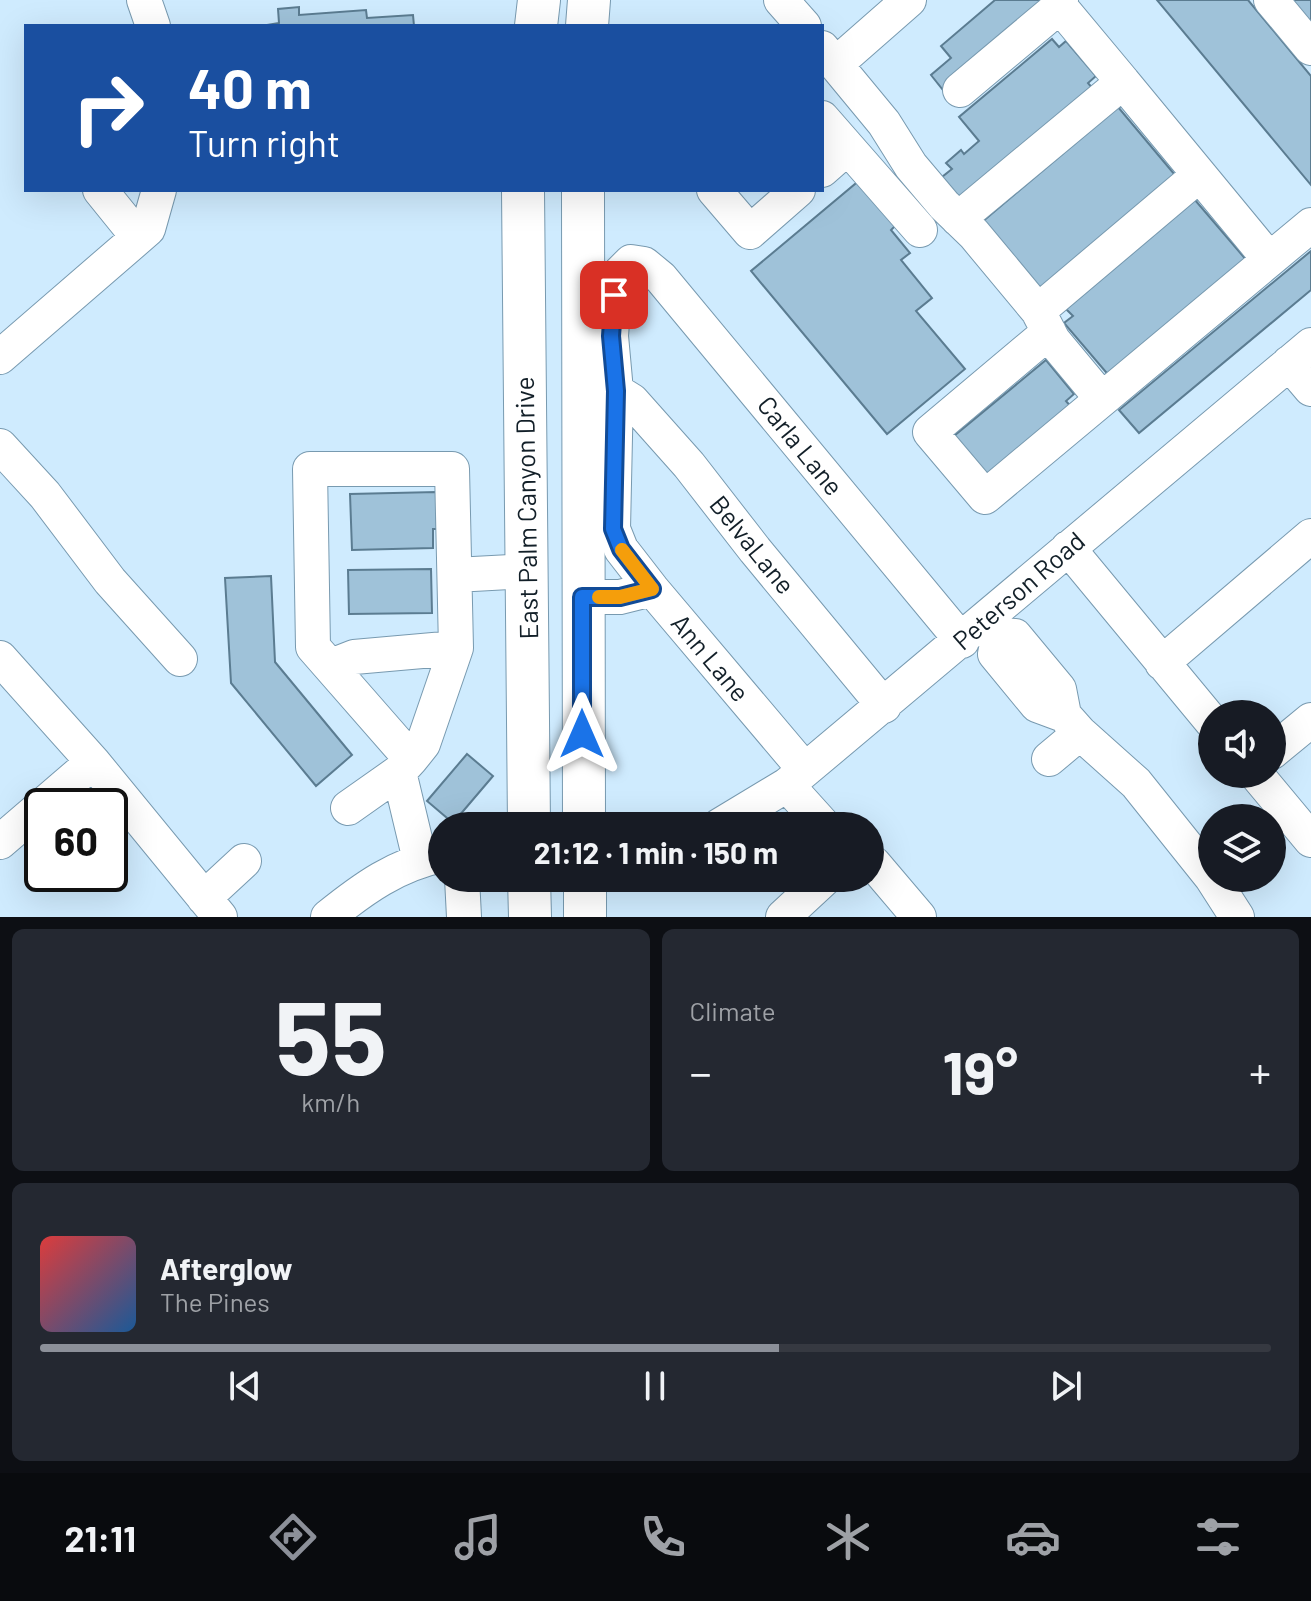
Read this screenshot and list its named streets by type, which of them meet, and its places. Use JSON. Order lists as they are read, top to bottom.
{
  "streets": {
    "main road": ["East Palm Canyon Drive"],
    "street": [
      "Carla Lane",
      "BelvaLane",
      "Peterson Road",
      "Ann Lane"
    ]
  },
  "crossings": [
    ["Carla Lane", "Peterson Road"],
    ["Carla Lane", "Ann Lane"],
    ["BelvaLane", "Peterson Road"],
    ["BelvaLane", "Ann Lane"],
    ["Peterson Road", "Ann Lane"]
  ],
  "page": {
    "turn": ["40 m", "Turn right"],
    "limit": "60",
    "trip": "21:12 · 1 min · 150 m",
    "tile": [
      ["55", "km/h"],
      "Climate"
    ],
    "heat": ["−", "19°", "+"],
    "song": ["Afterglow", "The Pines"],
    "tabs": "21:11"
  }
}
